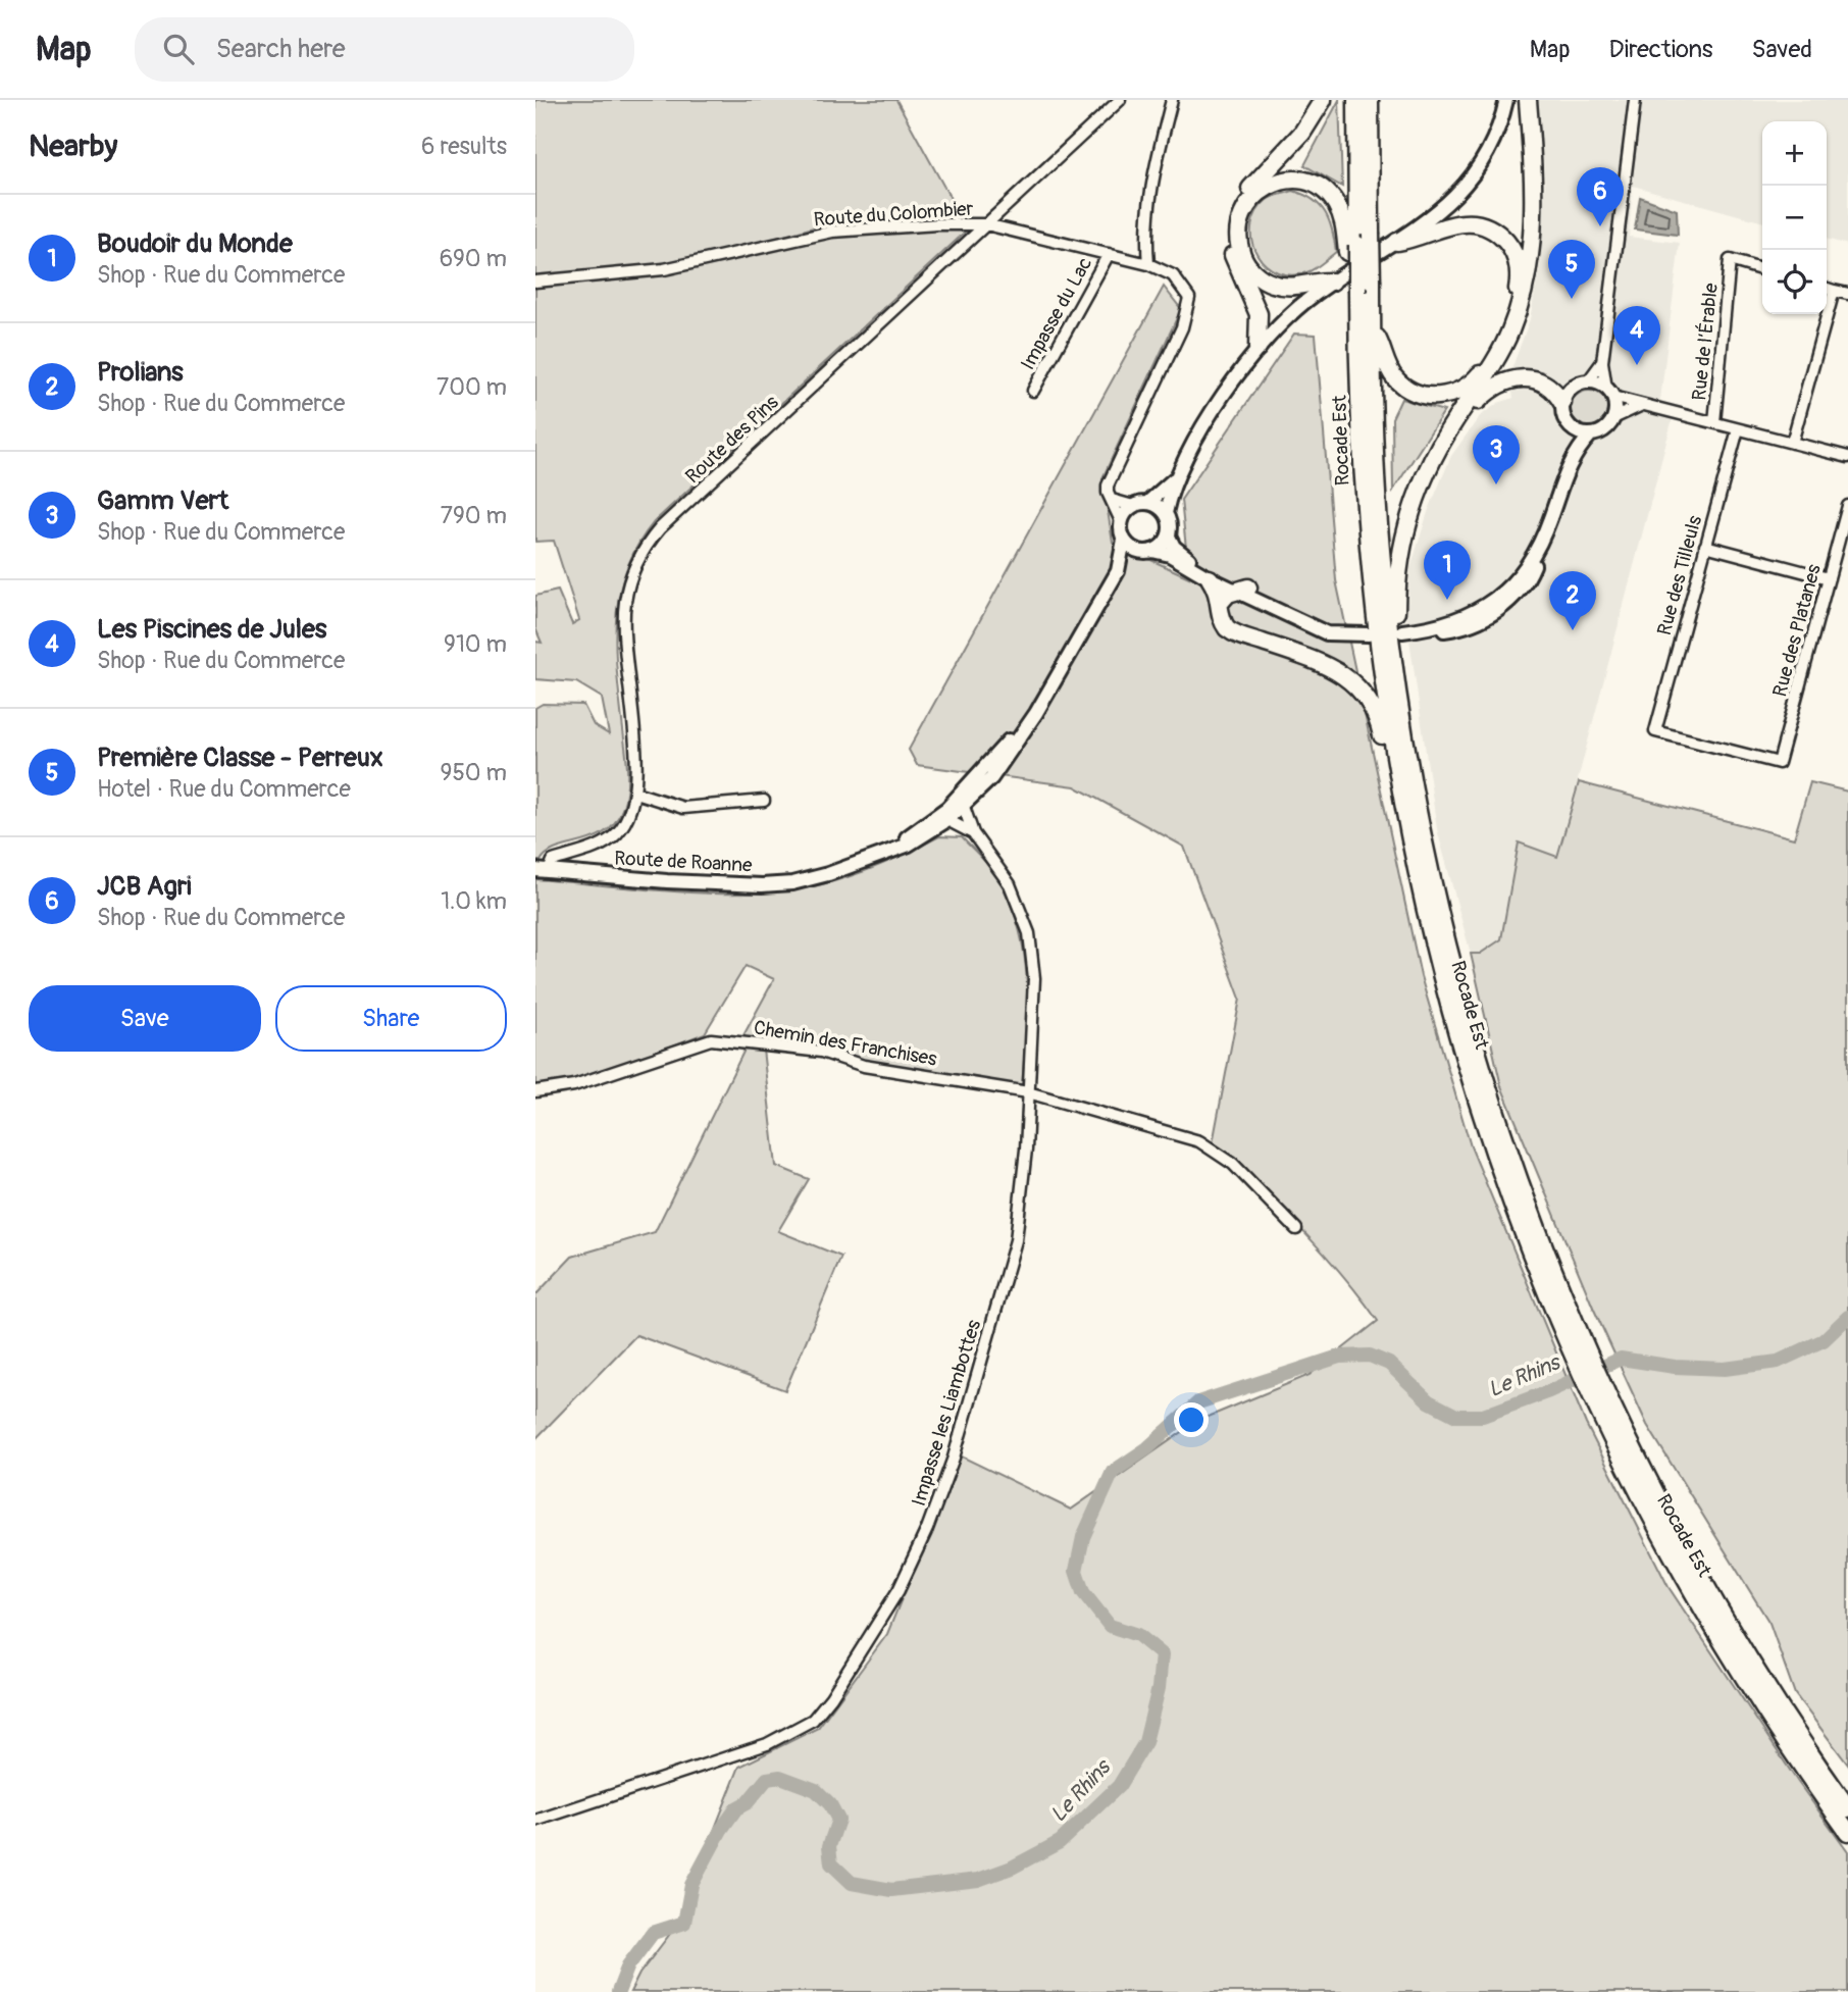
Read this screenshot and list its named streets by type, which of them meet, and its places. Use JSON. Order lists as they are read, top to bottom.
{
  "streets": {
    "highway": ["Rocade Est"],
    "main road": ["Route de Roanne"],
    "street": [
      "Route du Colombier",
      "Impasse du Lac",
      "Rue de l’Érable",
      "Route des Pins",
      "Rue des Tilleuls",
      "Rue des Platanes",
      "Chemin des Franchises",
      "Impasse les Liambottes"
    ]
  },
  "crossings": [
    ["Route du Colombier", "Impasse du Lac"],
    ["Route du Colombier", "Route des Pins"],
    ["Route des Pins", "Route de Roanne"],
    ["Rue des Tilleuls", "Rue des Platanes"],
    ["Chemin des Franchises", "Impasse les Liambottes"]
  ],
  "water": ["Le Rhins"],
  "page": {
    "header": "Map",
    "search": "Search here",
    "nav": ["Map", "Directions", "Saved"],
    "heading": ["Nearby", "6 results"],
    "map_buttons": ["+", "−"],
    "pins": [
      "6",
      "5",
      "4",
      "3",
      "1",
      "2"
    ],
    "list": [
      {
        "mark": "1",
        "name": "Boudoir du Monde",
        "note": "Shop · Rue du Commerce",
        "value": "690 m"
      },
      {
        "mark": "2",
        "name": "Prolians",
        "note": "Shop · Rue du Commerce",
        "value": "700 m"
      },
      {
        "mark": "3",
        "name": "Gamm Vert",
        "note": "Shop · Rue du Commerce",
        "value": "790 m"
      },
      {
        "mark": "4",
        "name": "Les Piscines de Jules",
        "note": "Shop · Rue du Commerce",
        "value": "910 m"
      },
      {
        "mark": "5",
        "name": "Première Classe - Perreux",
        "note": "Hotel · Rue du Commerce",
        "value": "950 m"
      },
      {
        "mark": "6",
        "name": "JCB Agri",
        "note": "Shop · Rue du Commerce",
        "value": "1.0 km"
      }
    ],
    "buttons": ["Save", "Share"]
  }
}
